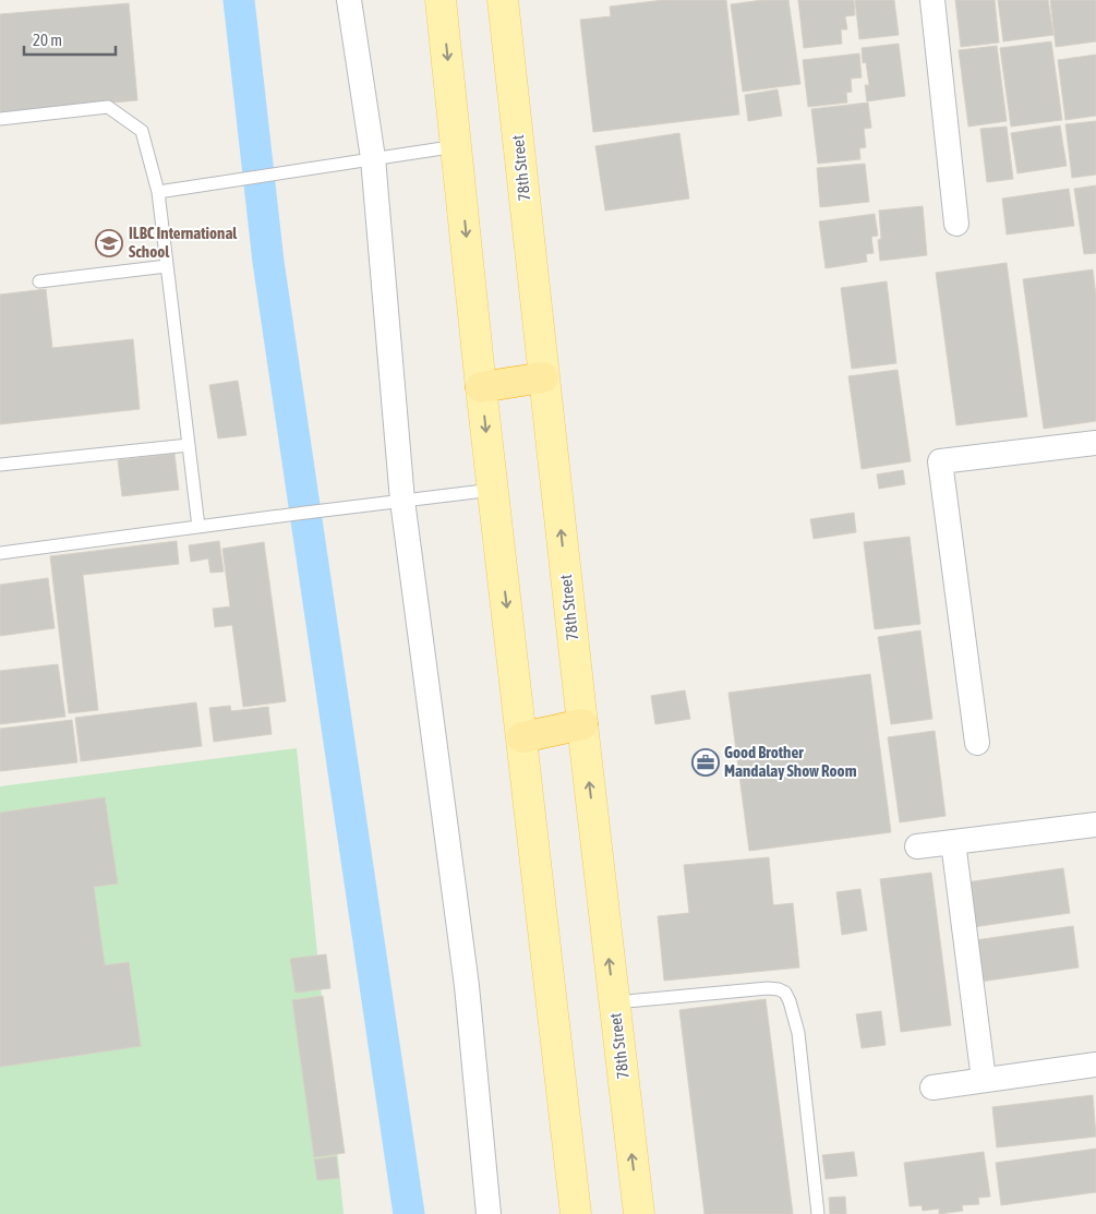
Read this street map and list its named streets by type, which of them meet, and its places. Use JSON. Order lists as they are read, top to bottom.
{
  "streets": {
    "main road": ["78th Street"]
  },
  "places": {
    "school or university": ["ILBC International School"],
    "office": ["Good Brother Mandalay Show Room"]
  },
  "scale_bar": "20 m"
}
